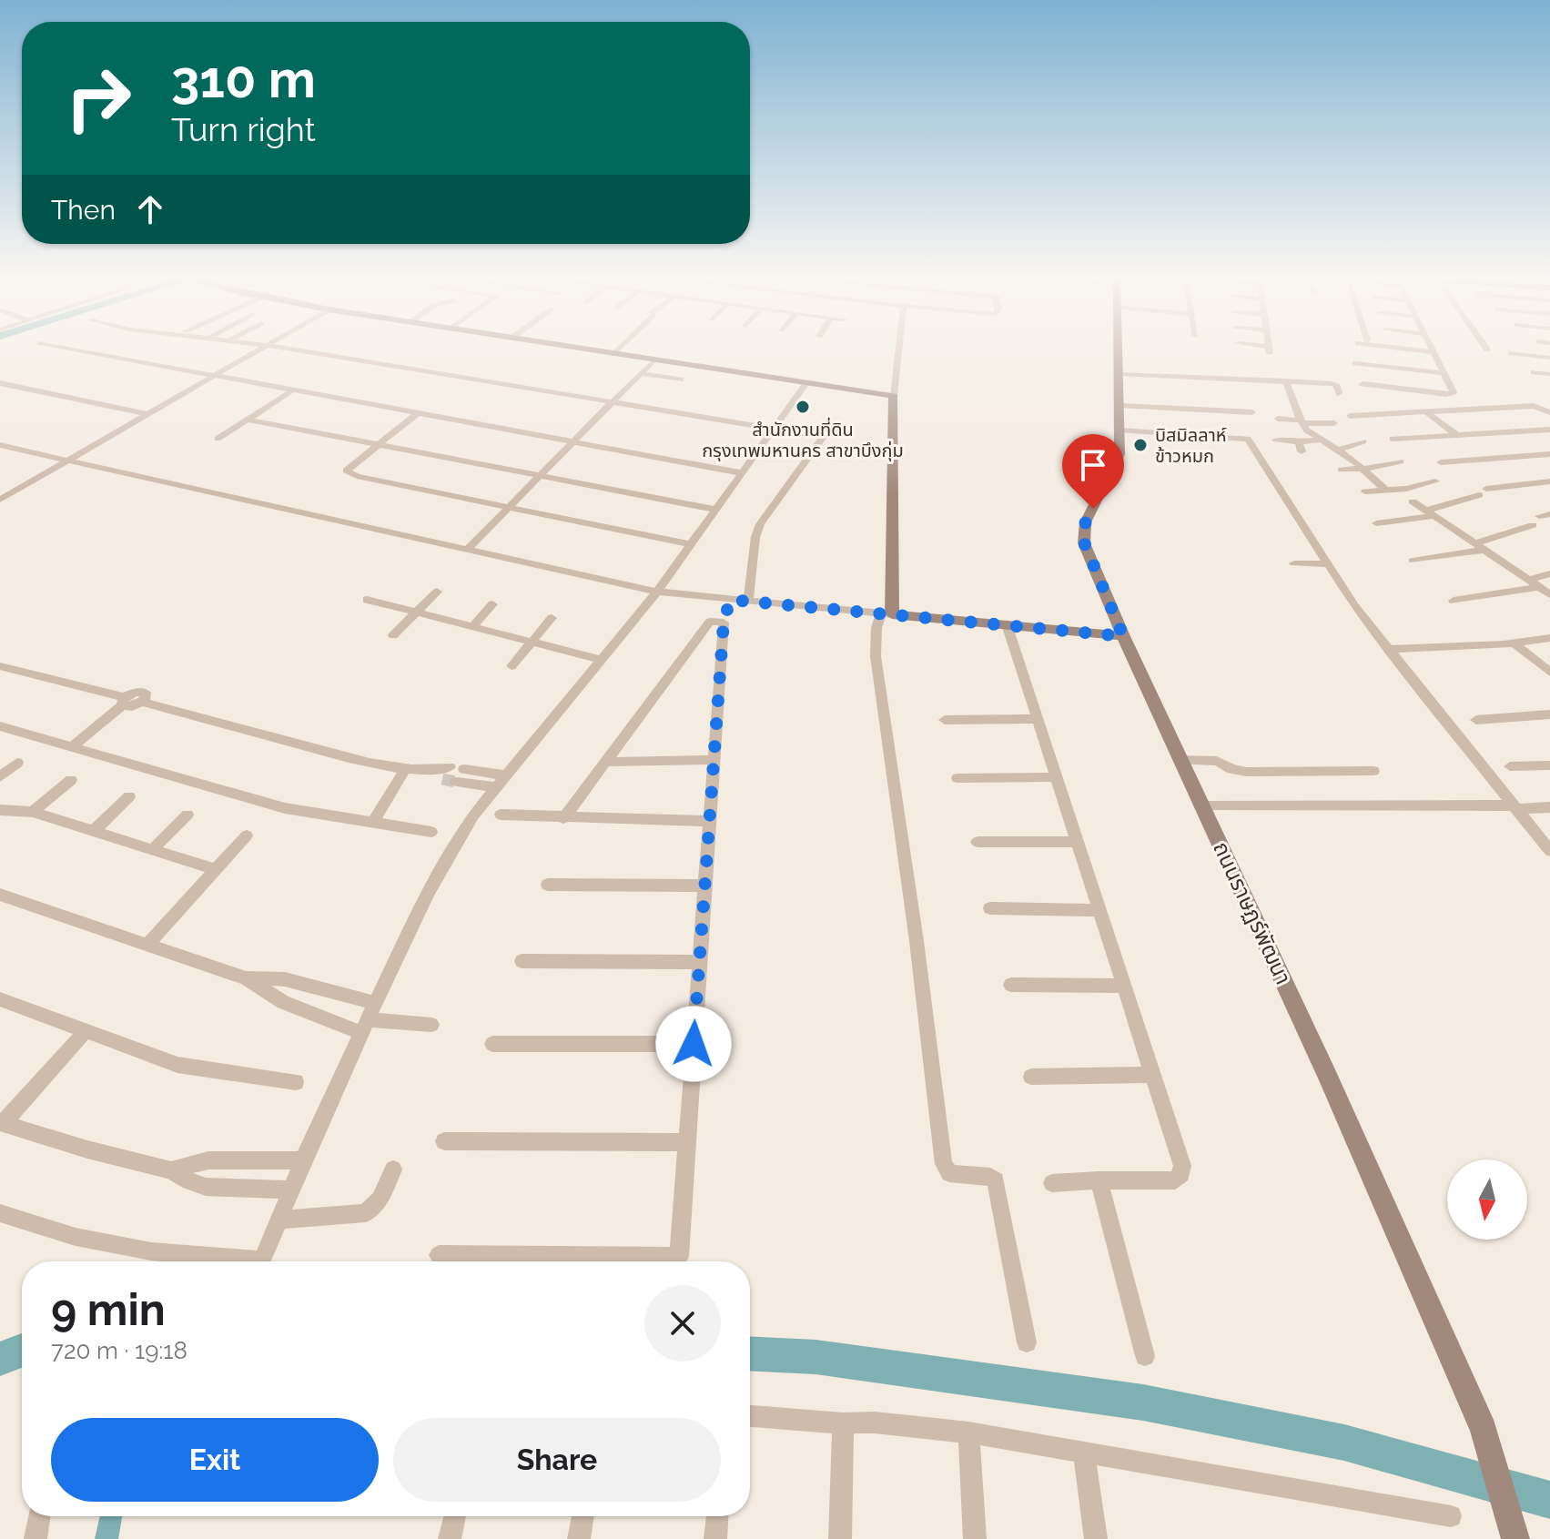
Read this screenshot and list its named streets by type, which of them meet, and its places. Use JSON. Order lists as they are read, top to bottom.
{
  "streets": {
    "street": ["ถนนราษฏร์พัฒนา"]
  },
  "places": ["สำนักงานที่ดิน กรุงเทพมหานคร สาขาบึงกุ่ม", "บิสมิลลาห์ ข้าวหมก"],
  "north": "bottom",
  "page": {
    "turn": ["310 m", "Turn right"],
    "then": "Then",
    "heading": ["9 min", "720 m · 19:18"],
    "buttons": ["Exit", "Share"]
  }
}
